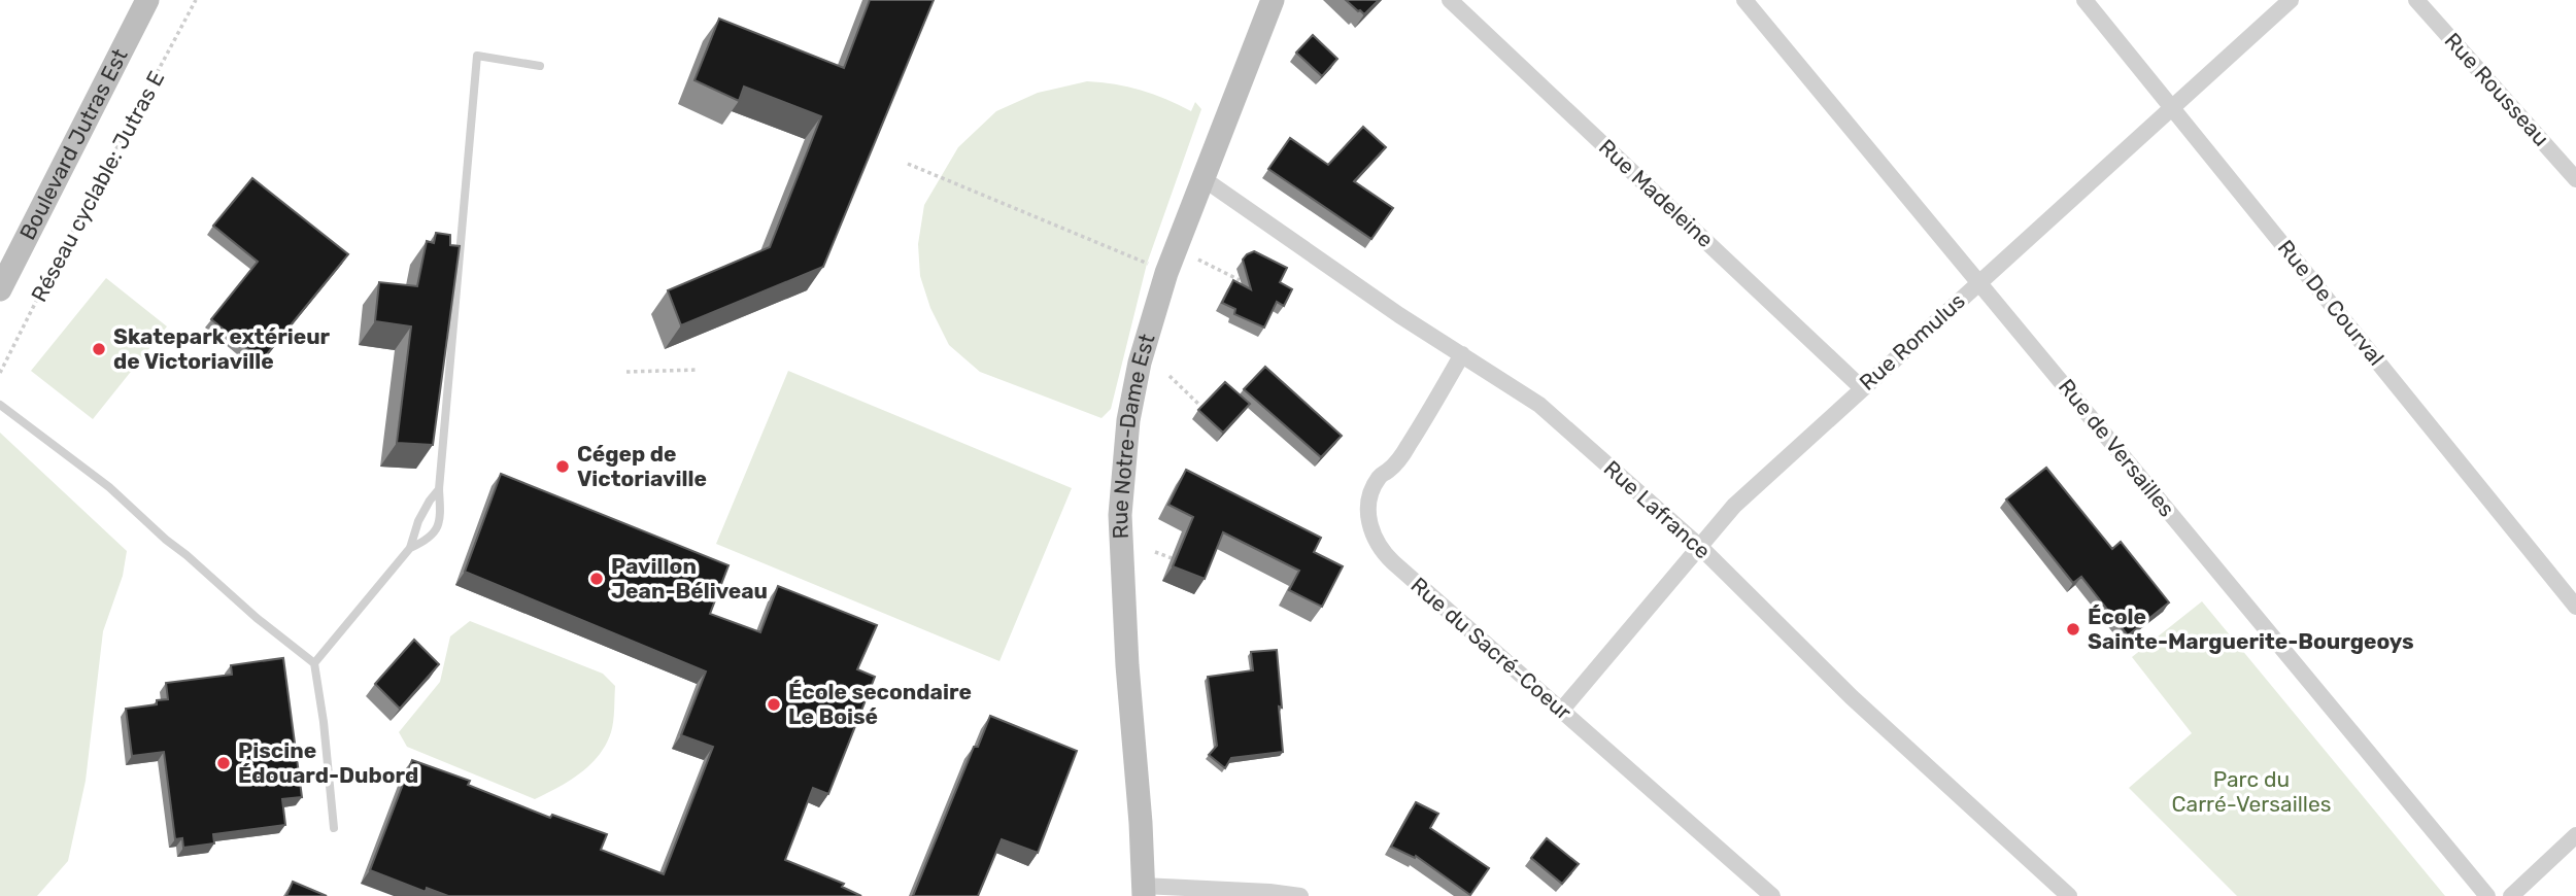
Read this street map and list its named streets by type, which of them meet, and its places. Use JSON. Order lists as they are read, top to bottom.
{
  "streets": {
    "street": [
      "Rue Rousseau",
      "Boulevard Jutras Est",
      "Rue Madeleine",
      "Rue De Courval",
      "Rue Romulus",
      "Rue Notre-Dame Est",
      "Rue de Versailles",
      "Rue Lafrance",
      "Rue du Sacré-Coeur"
    ],
    "path": ["Réseau cyclable: Jutras E"]
  },
  "crossings": [
    ["Rue Madeleine", "Rue Romulus"],
    ["Rue De Courval", "Rue Romulus"],
    ["Rue Romulus", "Rue de Versailles"],
    ["Rue Romulus", "Rue Lafrance"],
    ["Rue Romulus", "Rue du Sacré-Coeur"],
    ["Rue Notre-Dame Est", "Rue Lafrance"],
    ["Rue Lafrance", "Rue du Sacré-Coeur"]
  ],
  "parks": ["Parc du Carré-Versailles"],
  "places": [
    "Skatepark extérieur de Victoriaville",
    "Cégep de Victoriaville",
    "Pavillon Jean-Béliveau",
    "École Sainte-Marguerite-Bourgeoys",
    "École secondaire Le Boisé",
    "Piscine Édouard-Dubord"
  ]
}
